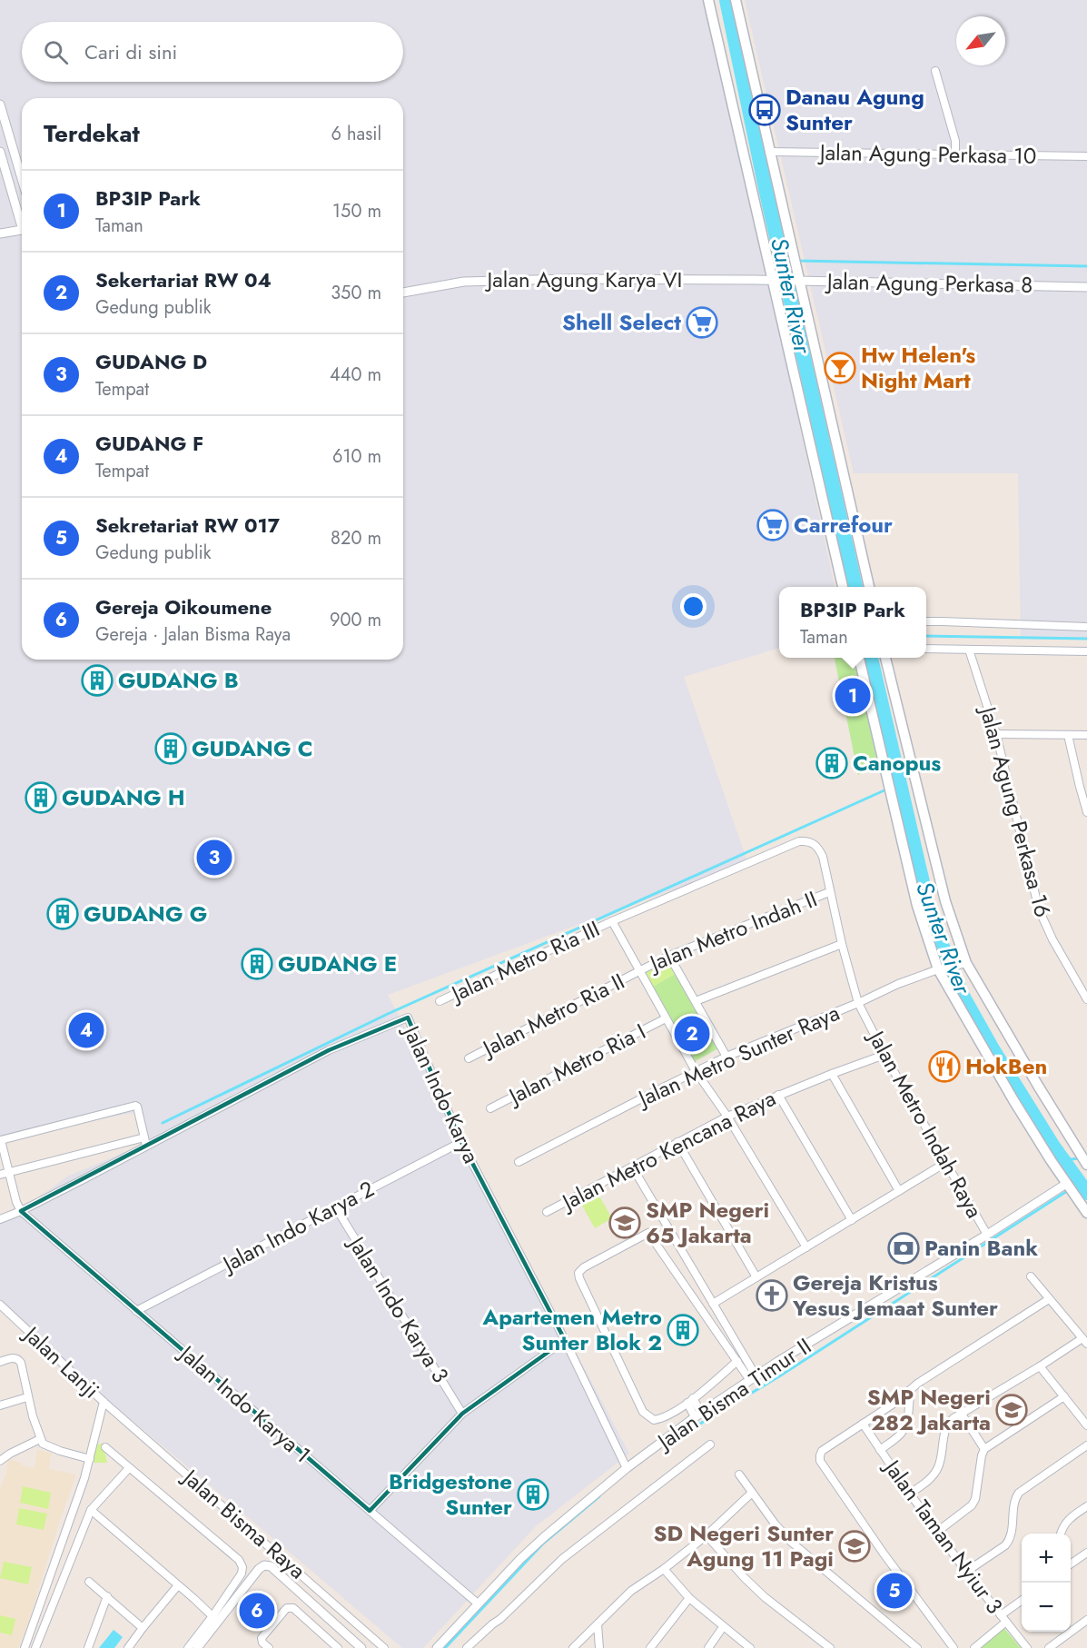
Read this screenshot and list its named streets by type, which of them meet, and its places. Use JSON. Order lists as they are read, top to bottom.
{
  "streets": {
    "street": [
      "Jalan Agung Perkasa 10",
      "Jalan Agung Karya VI",
      "Jalan Agung Perkasa 8",
      "Jalan Agung Perkasa 16",
      "Jalan Metro Indah II",
      "Jalan Metro Ria III",
      "Jalan Metro Ria II",
      "Jalan Metro Sunter Raya",
      "Jalan Metro Ria I",
      "Jalan Indo Karya",
      "Jalan Metro Indah Raya",
      "Jalan Metro Kencana Raya",
      "Jalan Indo Karya 2",
      "Jalan Indo Karya 3",
      "Jalan Lanji",
      "Jalan Bisma Timur II",
      "Jalan Indo Karya 1",
      "Jalan Bisma Raya",
      "Jalan Taman Nyiur 3"
    ]
  },
  "crossings": [
    ["Jalan Agung Karya VI", "Jalan Agung Perkasa 8"],
    ["Jalan Metro Indah II", "Jalan Metro Ria II"],
    ["Jalan Metro Indah II", "Jalan Metro Indah Raya"],
    ["Jalan Metro Ria III", "Jalan Metro Indah Raya"],
    ["Jalan Metro Sunter Raya", "Jalan Metro Indah Raya"],
    ["Jalan Indo Karya", "Jalan Indo Karya 2"],
    ["Jalan Indo Karya", "Jalan Bisma Timur II"],
    ["Jalan Indo Karya", "Jalan Indo Karya 1"],
    ["Jalan Metro Indah Raya", "Jalan Metro Kencana Raya"],
    ["Jalan Metro Indah Raya", "Jalan Bisma Timur II"],
    ["Jalan Indo Karya 2", "Jalan Indo Karya 3"],
    ["Jalan Indo Karya 2", "Jalan Indo Karya 1"],
    ["Jalan Lanji", "Jalan Bisma Raya"],
    ["Jalan Bisma Timur II", "Jalan Indo Karya 1"]
  ],
  "water": ["Sunter River"],
  "places": {
    "bus stop": ["Danau Agung Sunter"],
    "supermarket": ["Shell Select", "Carrefour"],
    "bar": ["Hw Helen's Night Mart"],
    "building": [
      "GUDANG B",
      "GUDANG C",
      "Canopus",
      "GUDANG H",
      "GUDANG G",
      "GUDANG E",
      "Apartemen Metro Sunter Blok 2",
      "Bridgestone Sunter"
    ],
    "restaurant": ["HokBen"],
    "school or university": ["SMP Negeri 65 Jakarta", "SMP Negeri 282 Jakarta", "SD Negeri Sunter Agung 11 Pagi"],
    "bank": ["Panin Bank"],
    "church": ["Gereja Kristus Yesus Jemaat Sunter"]
  },
  "north": "bottom left",
  "page": {
    "search": "Cari di sini",
    "heading": ["Terdekat", "6 hasil"],
    "list": [
      {
        "mark": "1",
        "name": "BP3IP Park",
        "note": "Taman",
        "value": "150 m"
      },
      {
        "mark": "2",
        "name": "Sekertariat RW 04",
        "note": "Gedung publik",
        "value": "350 m"
      },
      {
        "mark": "3",
        "name": "GUDANG D",
        "note": "Tempat",
        "value": "440 m"
      },
      {
        "mark": "4",
        "name": "GUDANG F",
        "note": "Tempat",
        "value": "610 m"
      },
      {
        "mark": "5",
        "name": "Sekretariat RW 017",
        "note": "Gedung publik",
        "value": "820 m"
      },
      {
        "mark": "6",
        "name": "Gereja Oikoumene",
        "note": "Gereja · Jalan Bisma Raya",
        "value": "900 m"
      }
    ],
    "popup": ["BP3IP Park", "Taman"],
    "pins": [
      "1",
      "3",
      "4",
      "2",
      "5",
      "6"
    ],
    "map_buttons": ["+", "−"]
  }
}
